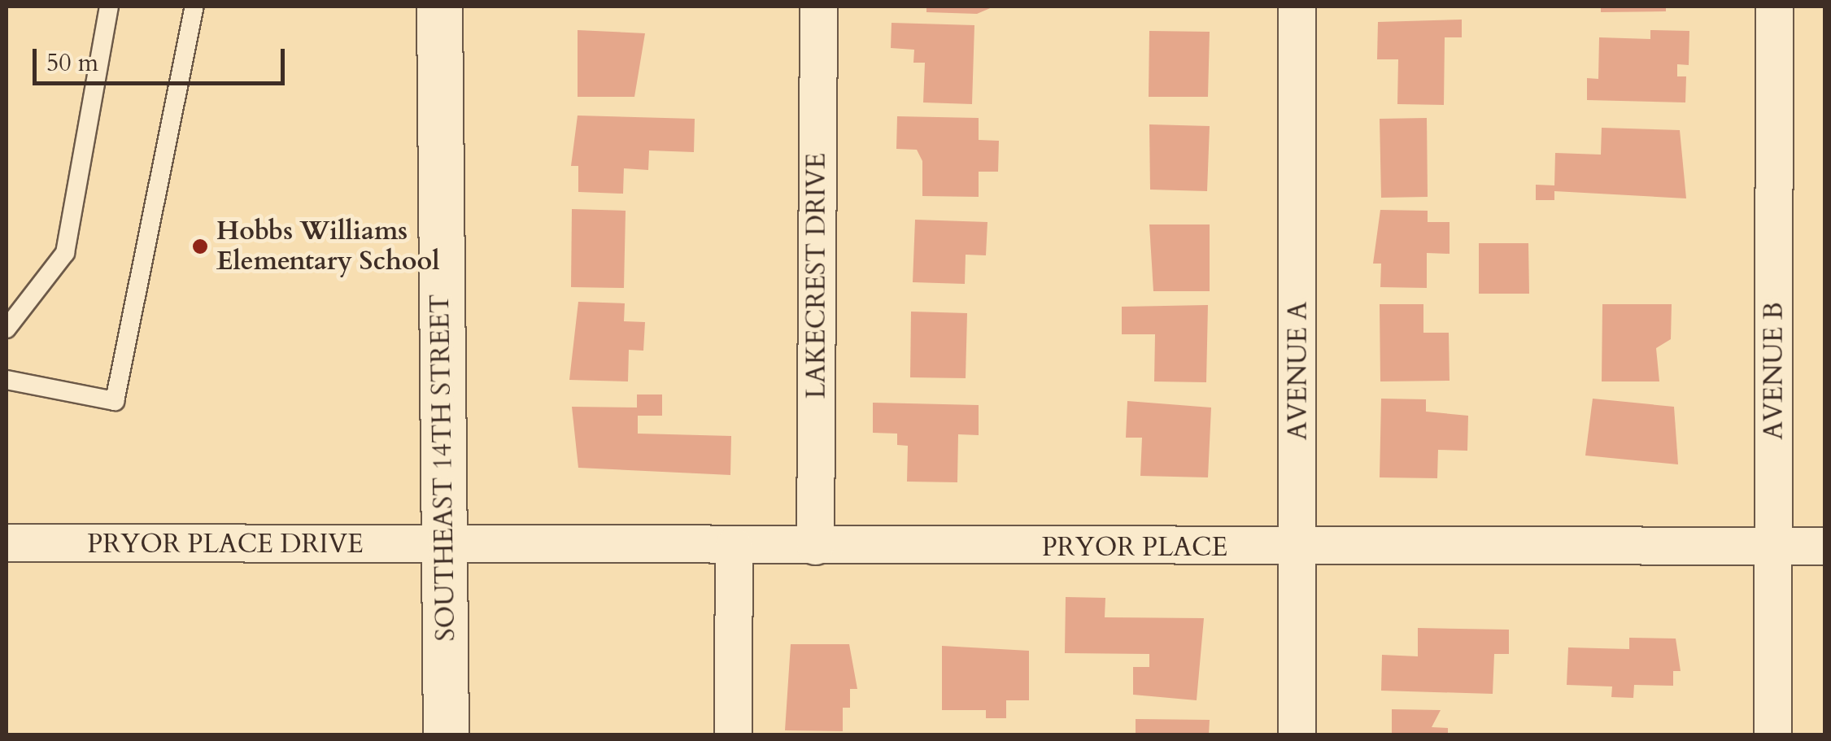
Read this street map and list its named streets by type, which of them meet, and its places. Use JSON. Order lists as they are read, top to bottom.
{
  "streets": {
    "street": [
      "LAKECREST DRIVE",
      "AVENUE A",
      "AVENUE B",
      "SOUTHEAST 14TH STREET",
      "PRYOR PLACE DRIVE",
      "PRYOR PLACE"
    ]
  },
  "crossings": [
    ["LAKECREST DRIVE", "PRYOR PLACE"],
    ["AVENUE A", "PRYOR PLACE"],
    ["AVENUE B", "PRYOR PLACE"],
    ["SOUTHEAST 14TH STREET", "PRYOR PLACE DRIVE"],
    ["SOUTHEAST 14TH STREET", "PRYOR PLACE"],
    ["PRYOR PLACE DRIVE", "PRYOR PLACE"]
  ],
  "places": ["Hobbs Williams Elementary School"],
  "scale_bar": "50 m"
}
